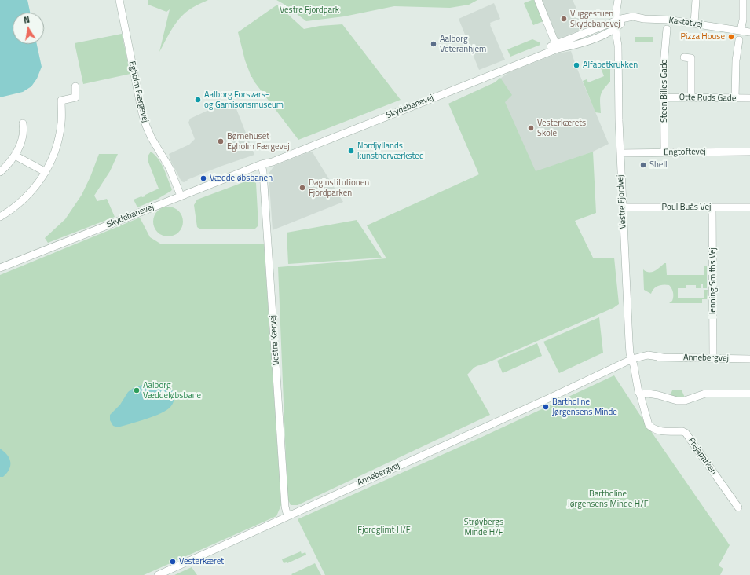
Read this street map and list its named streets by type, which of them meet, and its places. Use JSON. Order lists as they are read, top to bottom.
{
  "streets": {
    "street": [
      "Kastetvej",
      "Steen Billes Gade",
      "Egholm Færgevej",
      "Otte Ruds Gade",
      "Skydebanevej",
      "Engtoftevej",
      "Vestre Fjordvej",
      "Poul Buås Vej",
      "Henning Smiths Vej",
      "Vestre Kærvej",
      "Annebergvej",
      "Frejaparken"
    ]
  },
  "crossings": [
    ["Kastetvej", "Skydebanevej"],
    ["Kastetvej", "Vestre Fjordvej"],
    ["Steen Billes Gade", "Otte Ruds Gade"],
    ["Steen Billes Gade", "Engtoftevej"],
    ["Egholm Færgevej", "Skydebanevej"],
    ["Skydebanevej", "Vestre Fjordvej"],
    ["Skydebanevej", "Vestre Kærvej"],
    ["Engtoftevej", "Vestre Fjordvej"],
    ["Vestre Fjordvej", "Poul Buås Vej"],
    ["Vestre Fjordvej", "Annebergvej"],
    ["Vestre Fjordvej", "Frejaparken"],
    ["Poul Buås Vej", "Henning Smiths Vej"],
    ["Henning Smiths Vej", "Annebergvej"],
    ["Vestre Kærvej", "Annebergvej"],
    ["Annebergvej", "Frejaparken"]
  ],
  "parks": [
    "Vestre Fjordpark",
    "Bartholine Jørgensens Minde H/F",
    "Strøybergs Minde H/F",
    "Fjordglimt H/F"
  ],
  "places": [
    "Vuggestuen Skydebanevej",
    "Pizza House",
    "Aalborg Veteranhjem",
    "Alfabetkrukken",
    "Aalborg Forsvars- og Garnisonsmuseum",
    "Vesterkærets Skole",
    "Børnehuset Egholm Færgevej",
    "Nordjyllands kunstnerværksted",
    "Shell",
    "Væddeløbsbanen",
    "Daginstitutionen Fjordparken",
    "Aalborg Væddeløbsbane",
    "Bartholine Jørgensens Minde",
    "Vesterkæret"
  ],
  "north": "top"
}
